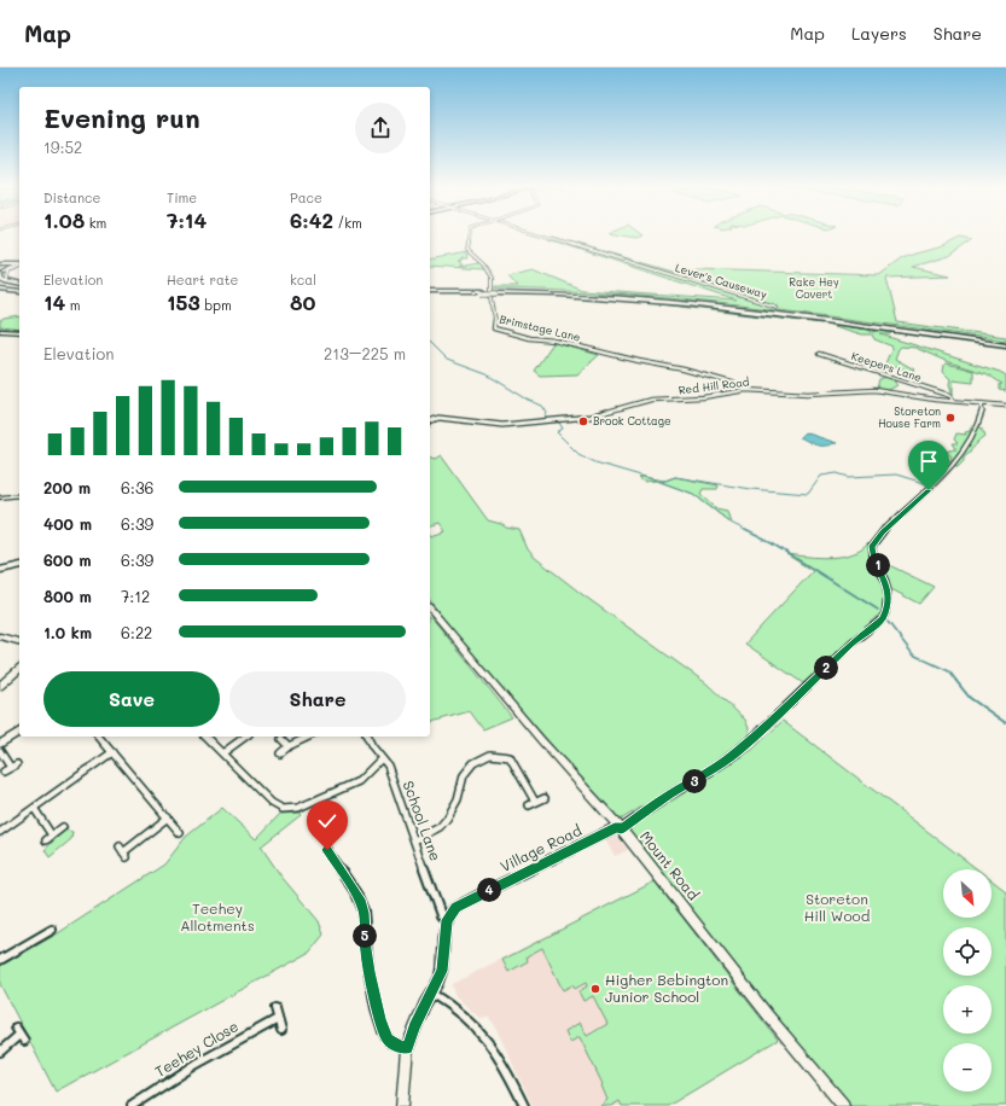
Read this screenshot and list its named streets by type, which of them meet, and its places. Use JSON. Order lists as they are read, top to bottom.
{
  "streets": {
    "main road": ["Village Road", "Mount Road"],
    "street": [
      "Lever's Causeway",
      "Brimstage Lane",
      "Keepers Lane",
      "Red Hill Road",
      "School Lane",
      "Teehey Close"
    ]
  },
  "crossings": [
    ["Brimstage Lane", "Red Hill Road"],
    ["Keepers Lane", "Red Hill Road"],
    ["School Lane", "Village Road"],
    ["Village Road", "Mount Road"]
  ],
  "parks": ["Rake Hey Covert", "Storeton Hill Wood", "Teehey Allotments"],
  "places": ["Storeton House Farm", "Brook Cottage", "Higher Bebington Junior School"],
  "north": "bottom right",
  "page": {
    "header": "Map",
    "nav": ["Map", "Layers", "Share"],
    "heading": ["Evening run", "19:52"],
    "stats": [
      ["Distance", "1.08 km"],
      ["Time", "7:14"],
      ["Pace", "6:42 /km"],
      ["Elevation", "14 m"],
      ["Heart rate", "153 bpm"],
      ["kcal", "80"]
    ],
    "chart": ["Elevation", "213–225 m"],
    "list": [
      {
        "name": "200 m",
        "note": "6:36"
      },
      {
        "name": "400 m",
        "note": "6:39"
      },
      {
        "name": "600 m",
        "note": "6:39"
      },
      {
        "name": "800 m",
        "note": "7:12"
      },
      {
        "name": "1.0 km",
        "note": "6:22"
      }
    ],
    "pins": [
      "1",
      "2",
      "3",
      "4",
      "5"
    ],
    "buttons": ["Save", "Share"],
    "map_buttons": ["+", "−"]
  }
}
